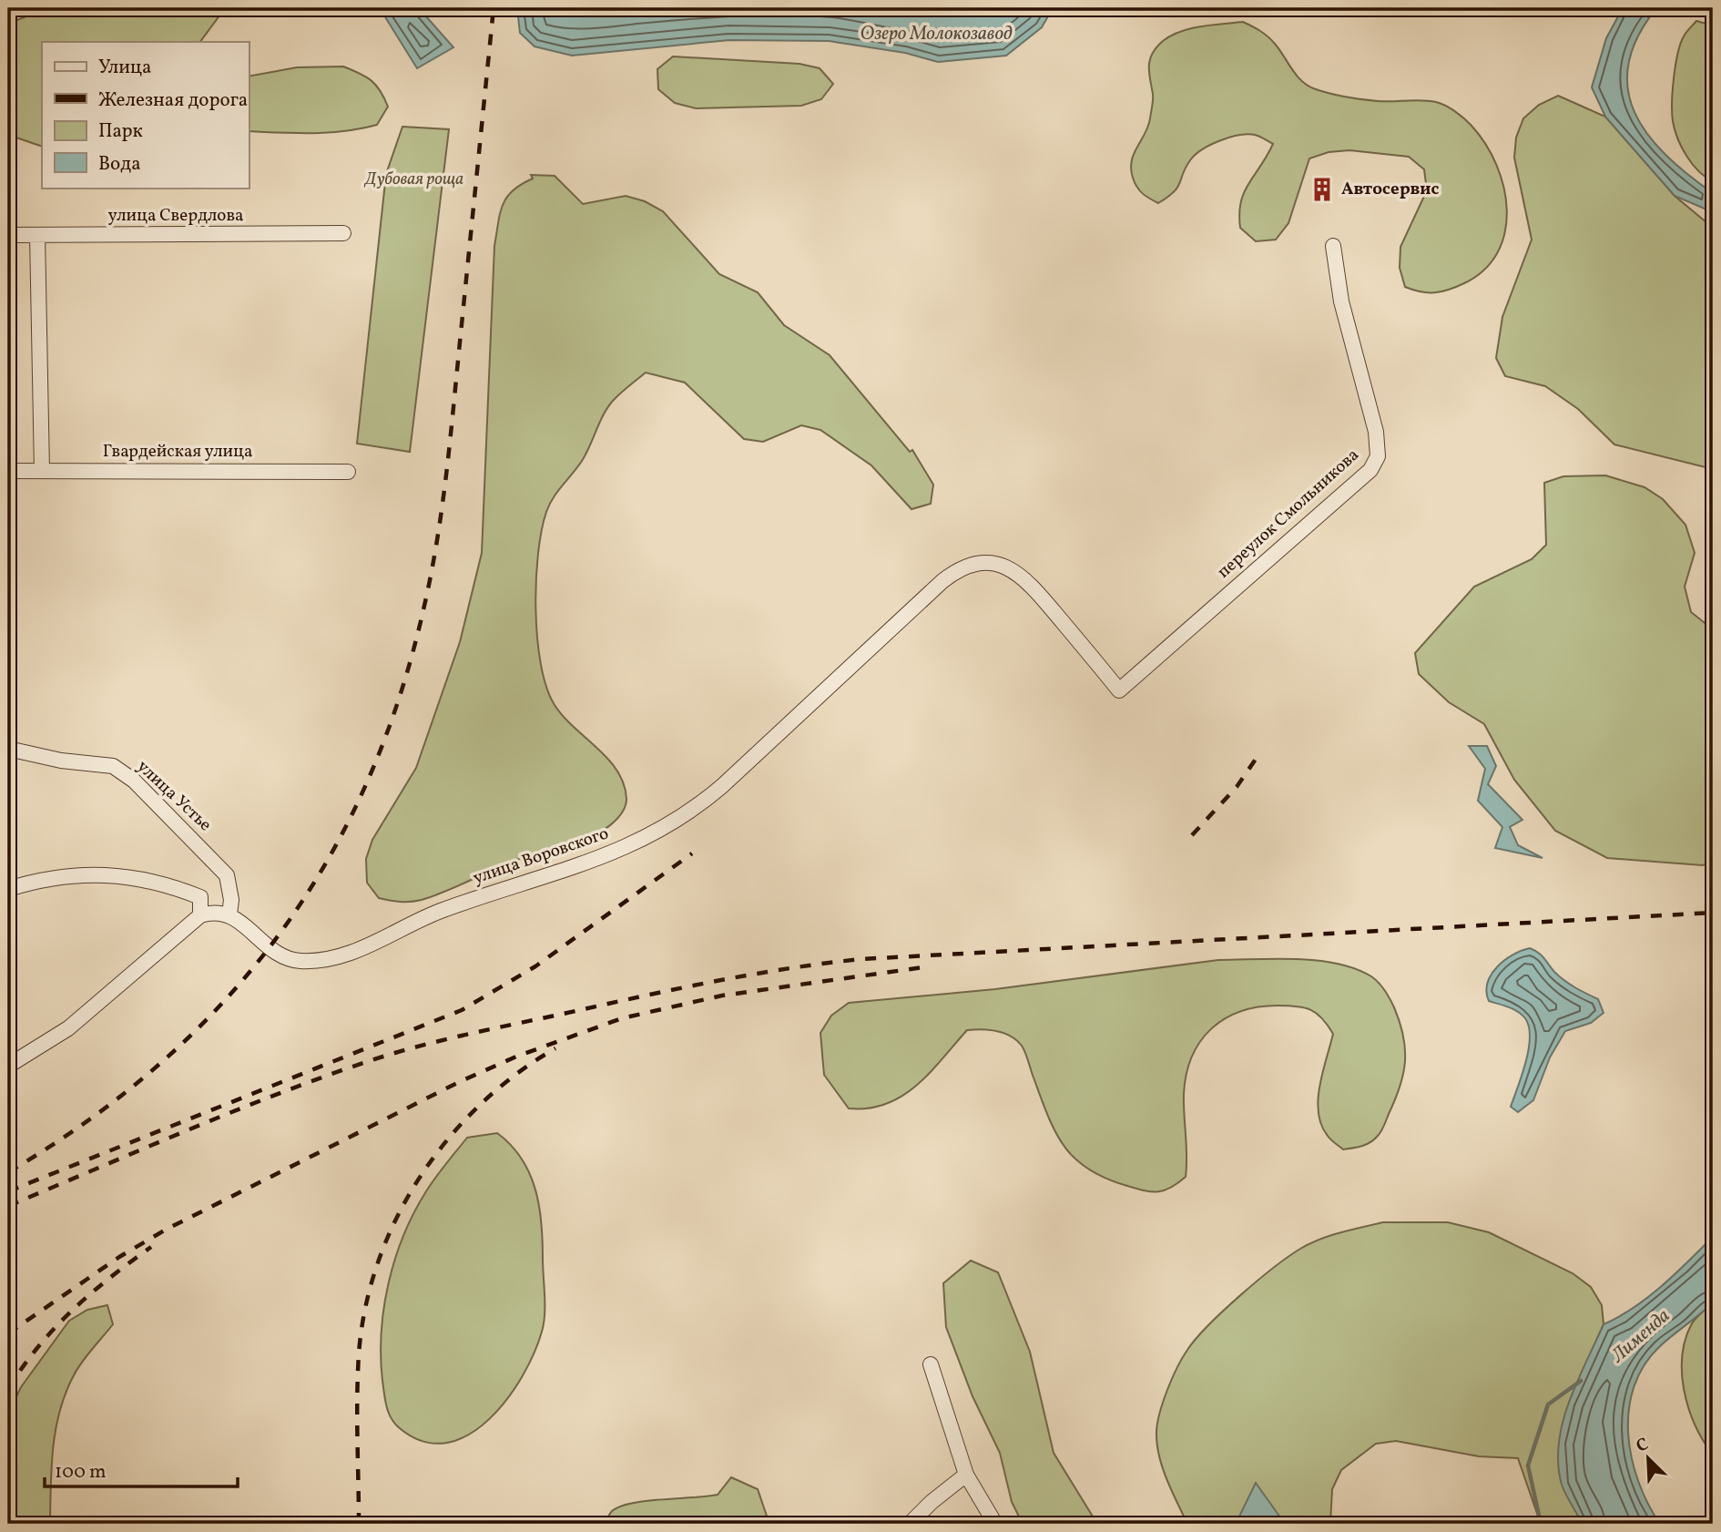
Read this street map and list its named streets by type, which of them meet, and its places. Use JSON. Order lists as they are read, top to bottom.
{
  "streets": {
    "street": [
      "улица Свердлова",
      "Гвардейская улица",
      "переулок Смольникова",
      "улица Устье",
      "улица Воровского"
    ]
  },
  "crossings": [
    ["переулок Смольникова", "улица Воровского"],
    ["улица Устье", "улица Воровского"]
  ],
  "water": ["Озеро Молокозавод", "Лименда"],
  "parks": ["Дубовая роща"],
  "places": {
    "building": ["Автосервис"]
  },
  "legend": [
    "Улица",
    "Железная дорога",
    "Парк",
    "Вода"
  ],
  "scale_bar": "100 m",
  "north": "top left"
}
